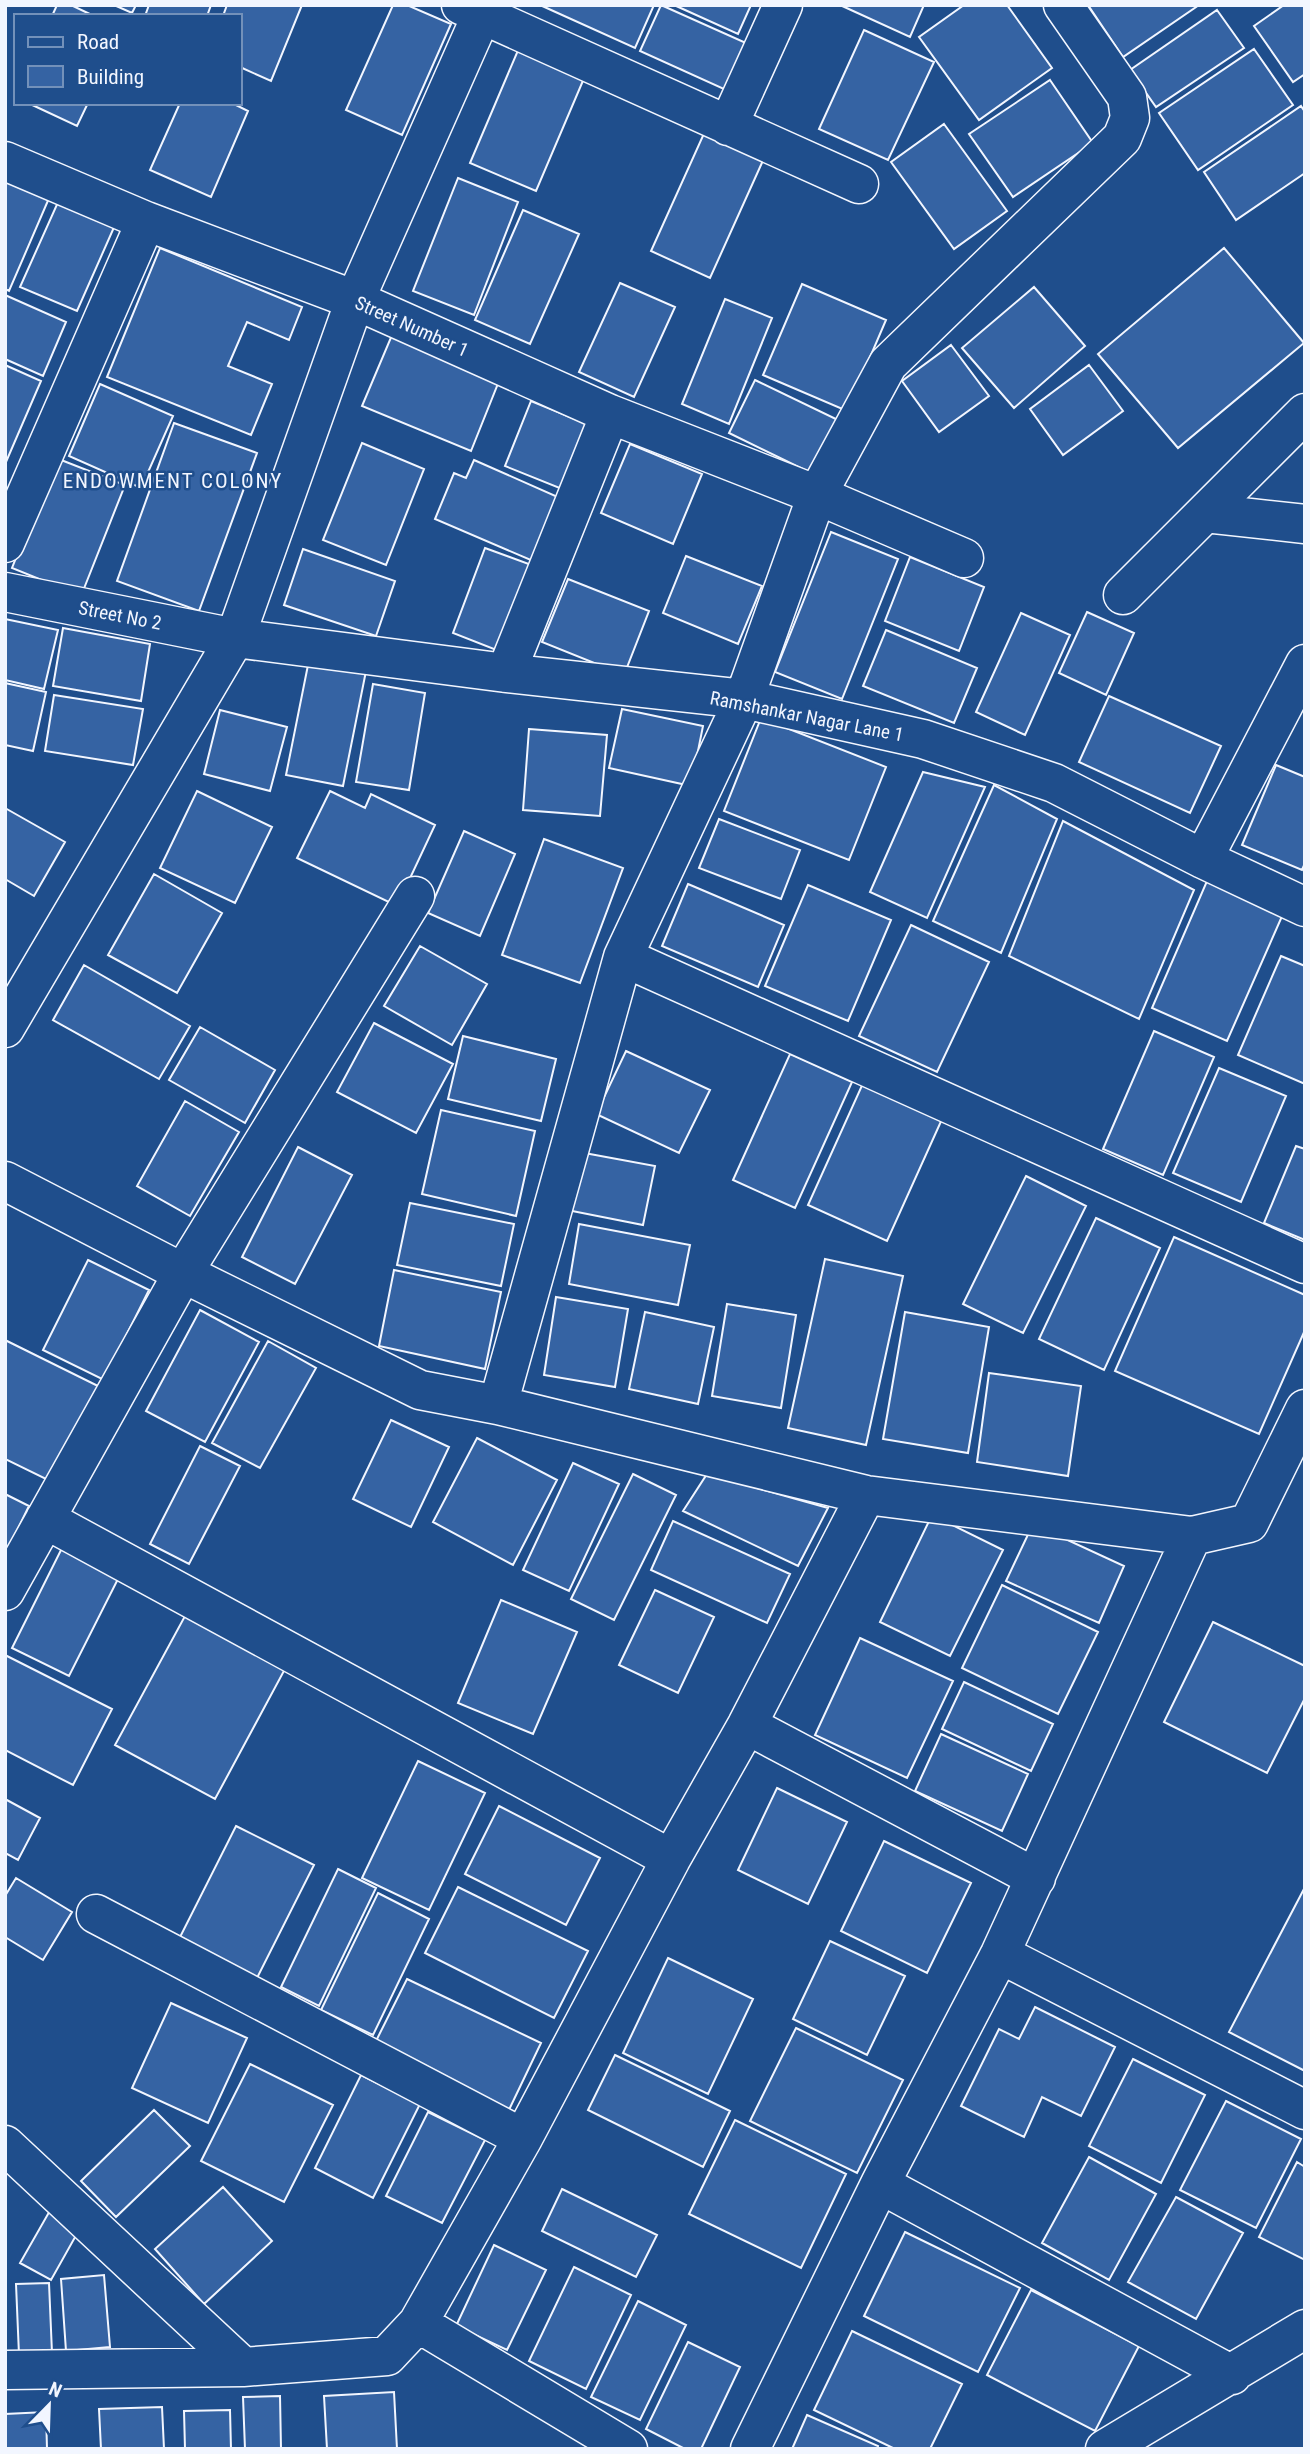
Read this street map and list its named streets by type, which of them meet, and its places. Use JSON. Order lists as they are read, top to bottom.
{
  "streets": {
    "street": ["Street Number 1", "Street No 2", "Ramshankar Nagar Lane 1"]
  },
  "crossings": [
    ["Street No 2", "Ramshankar Nagar Lane 1"]
  ],
  "districts": ["ENDOWMENT COLONY"],
  "legend": ["Road", "Building"],
  "north": "top right"
}
